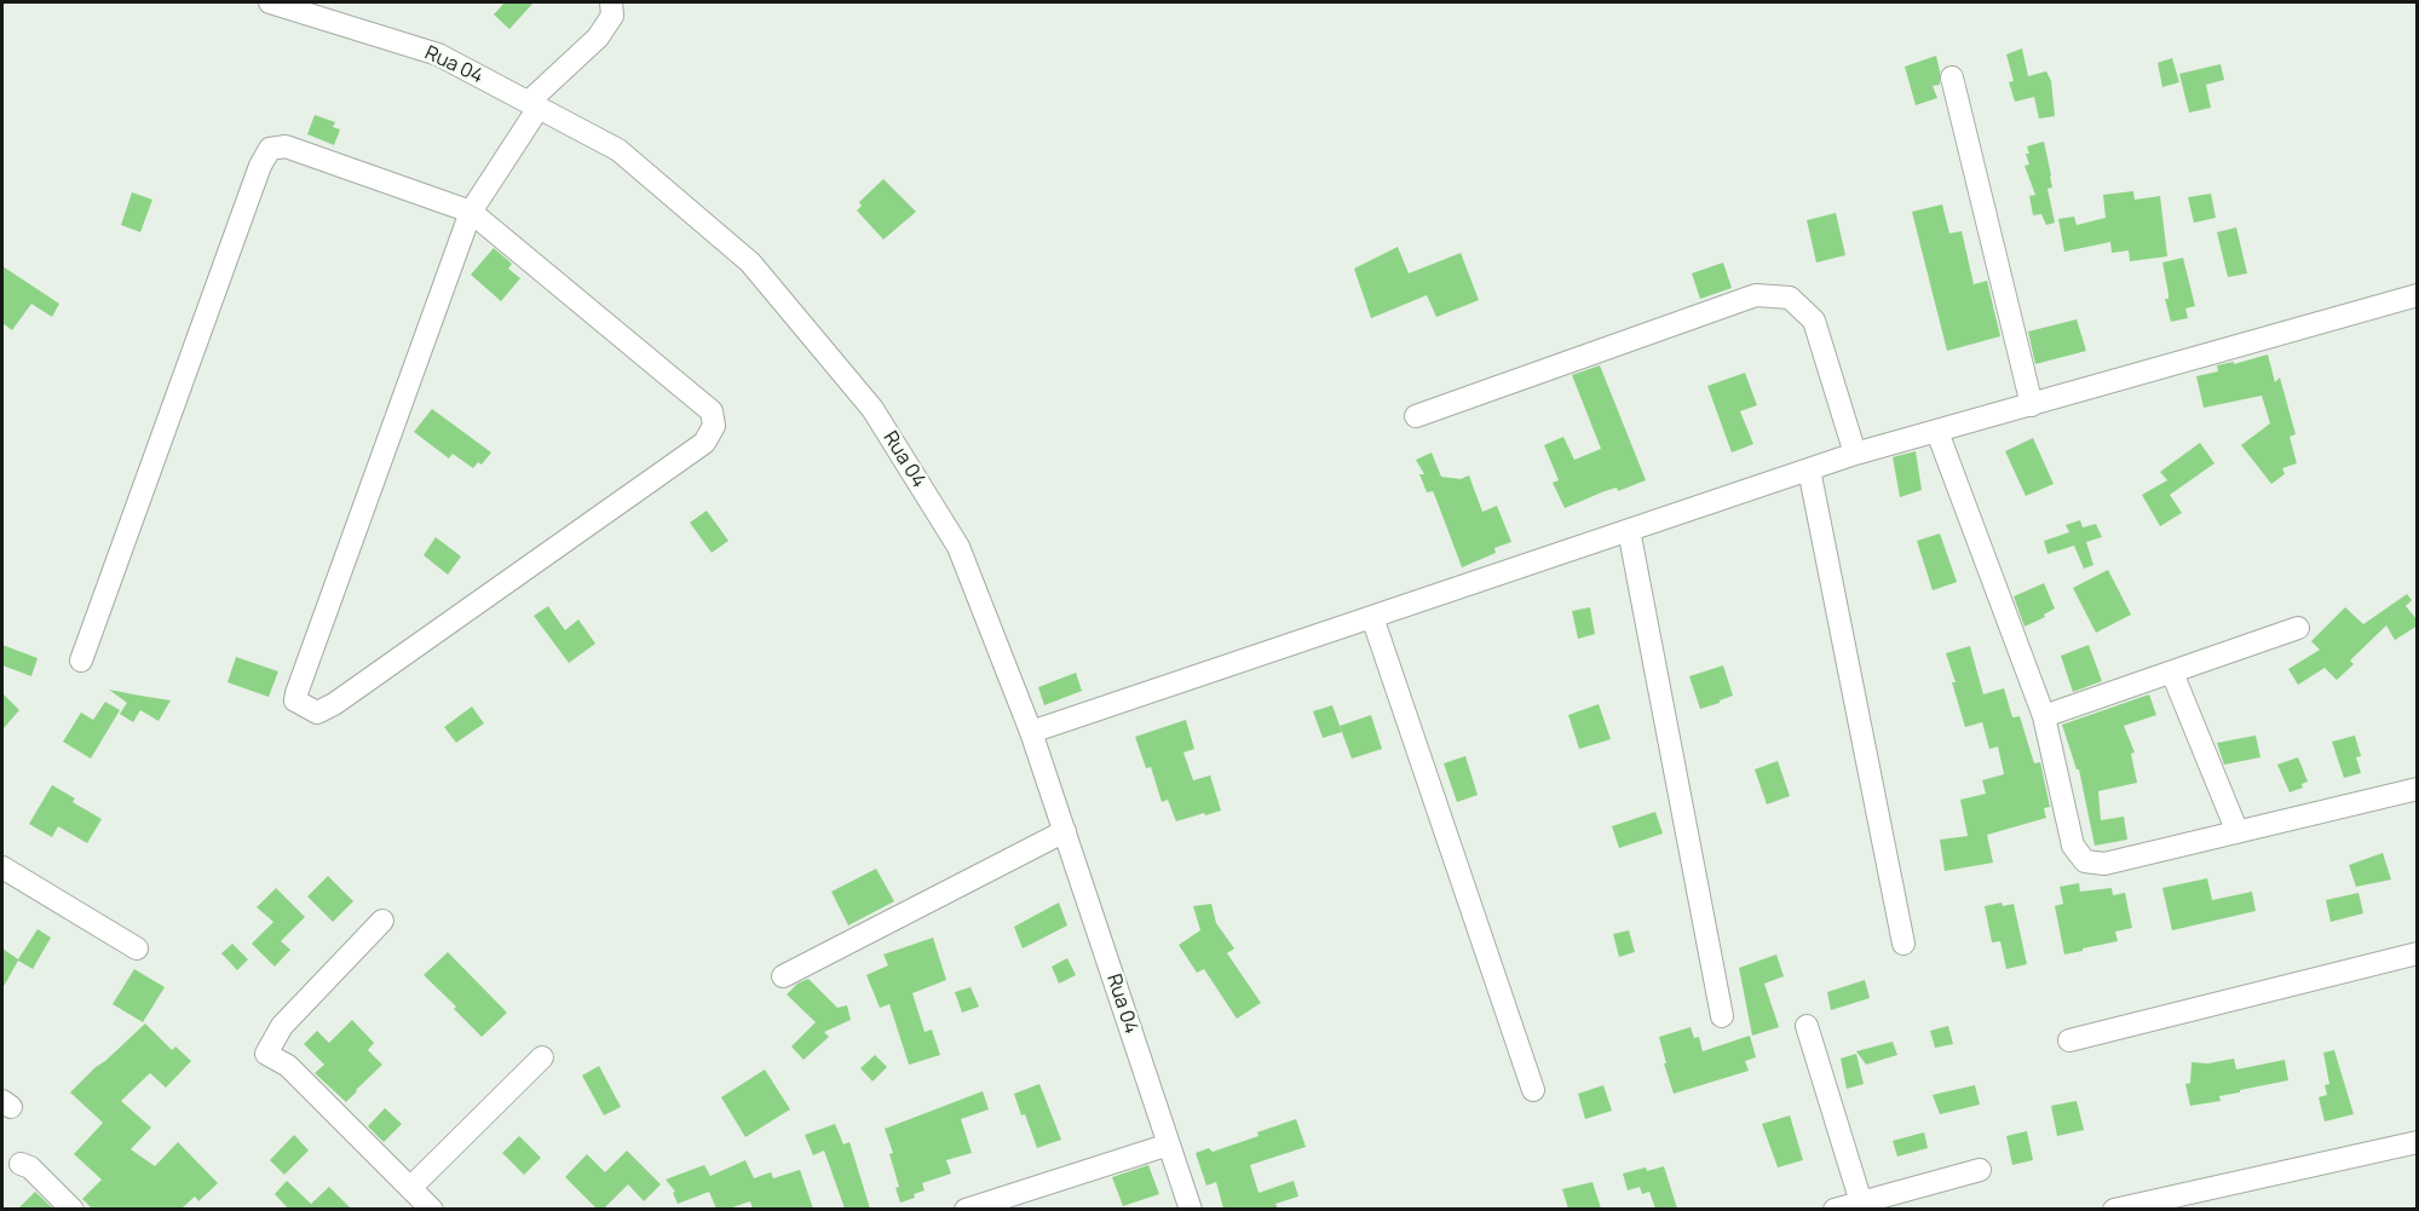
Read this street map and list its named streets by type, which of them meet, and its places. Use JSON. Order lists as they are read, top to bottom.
{
  "streets": {
    "street": ["Rua 04"]
  }
}
